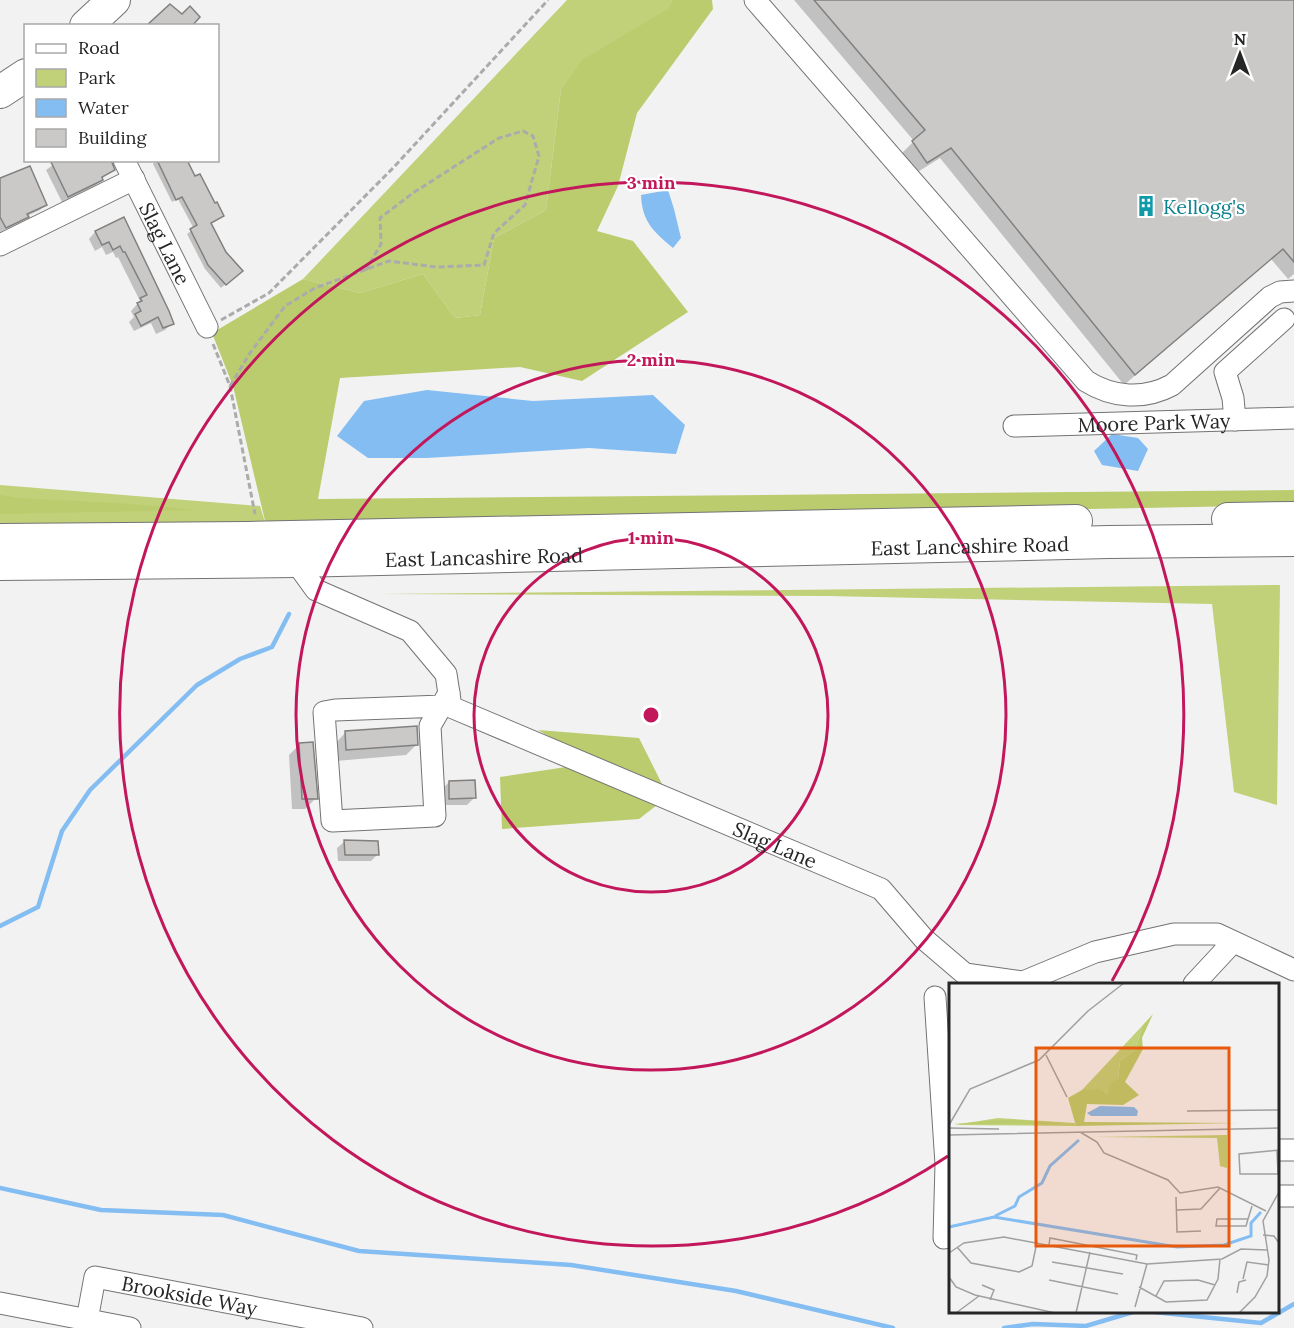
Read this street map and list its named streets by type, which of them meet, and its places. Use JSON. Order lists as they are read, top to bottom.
{
  "streets": {
    "highway": ["East Lancashire Road"],
    "street": ["Slag Lane", "Moore Park Way", "Brookside Way"]
  },
  "crossings": [
    ["Slag Lane", "East Lancashire Road"]
  ],
  "places": {
    "building": ["Kellogg's"]
  },
  "legend": [
    "Road",
    "Park",
    "Water",
    "Building"
  ],
  "north": "top",
  "rings": ["3 min", "2 min", "1 min"]
}
